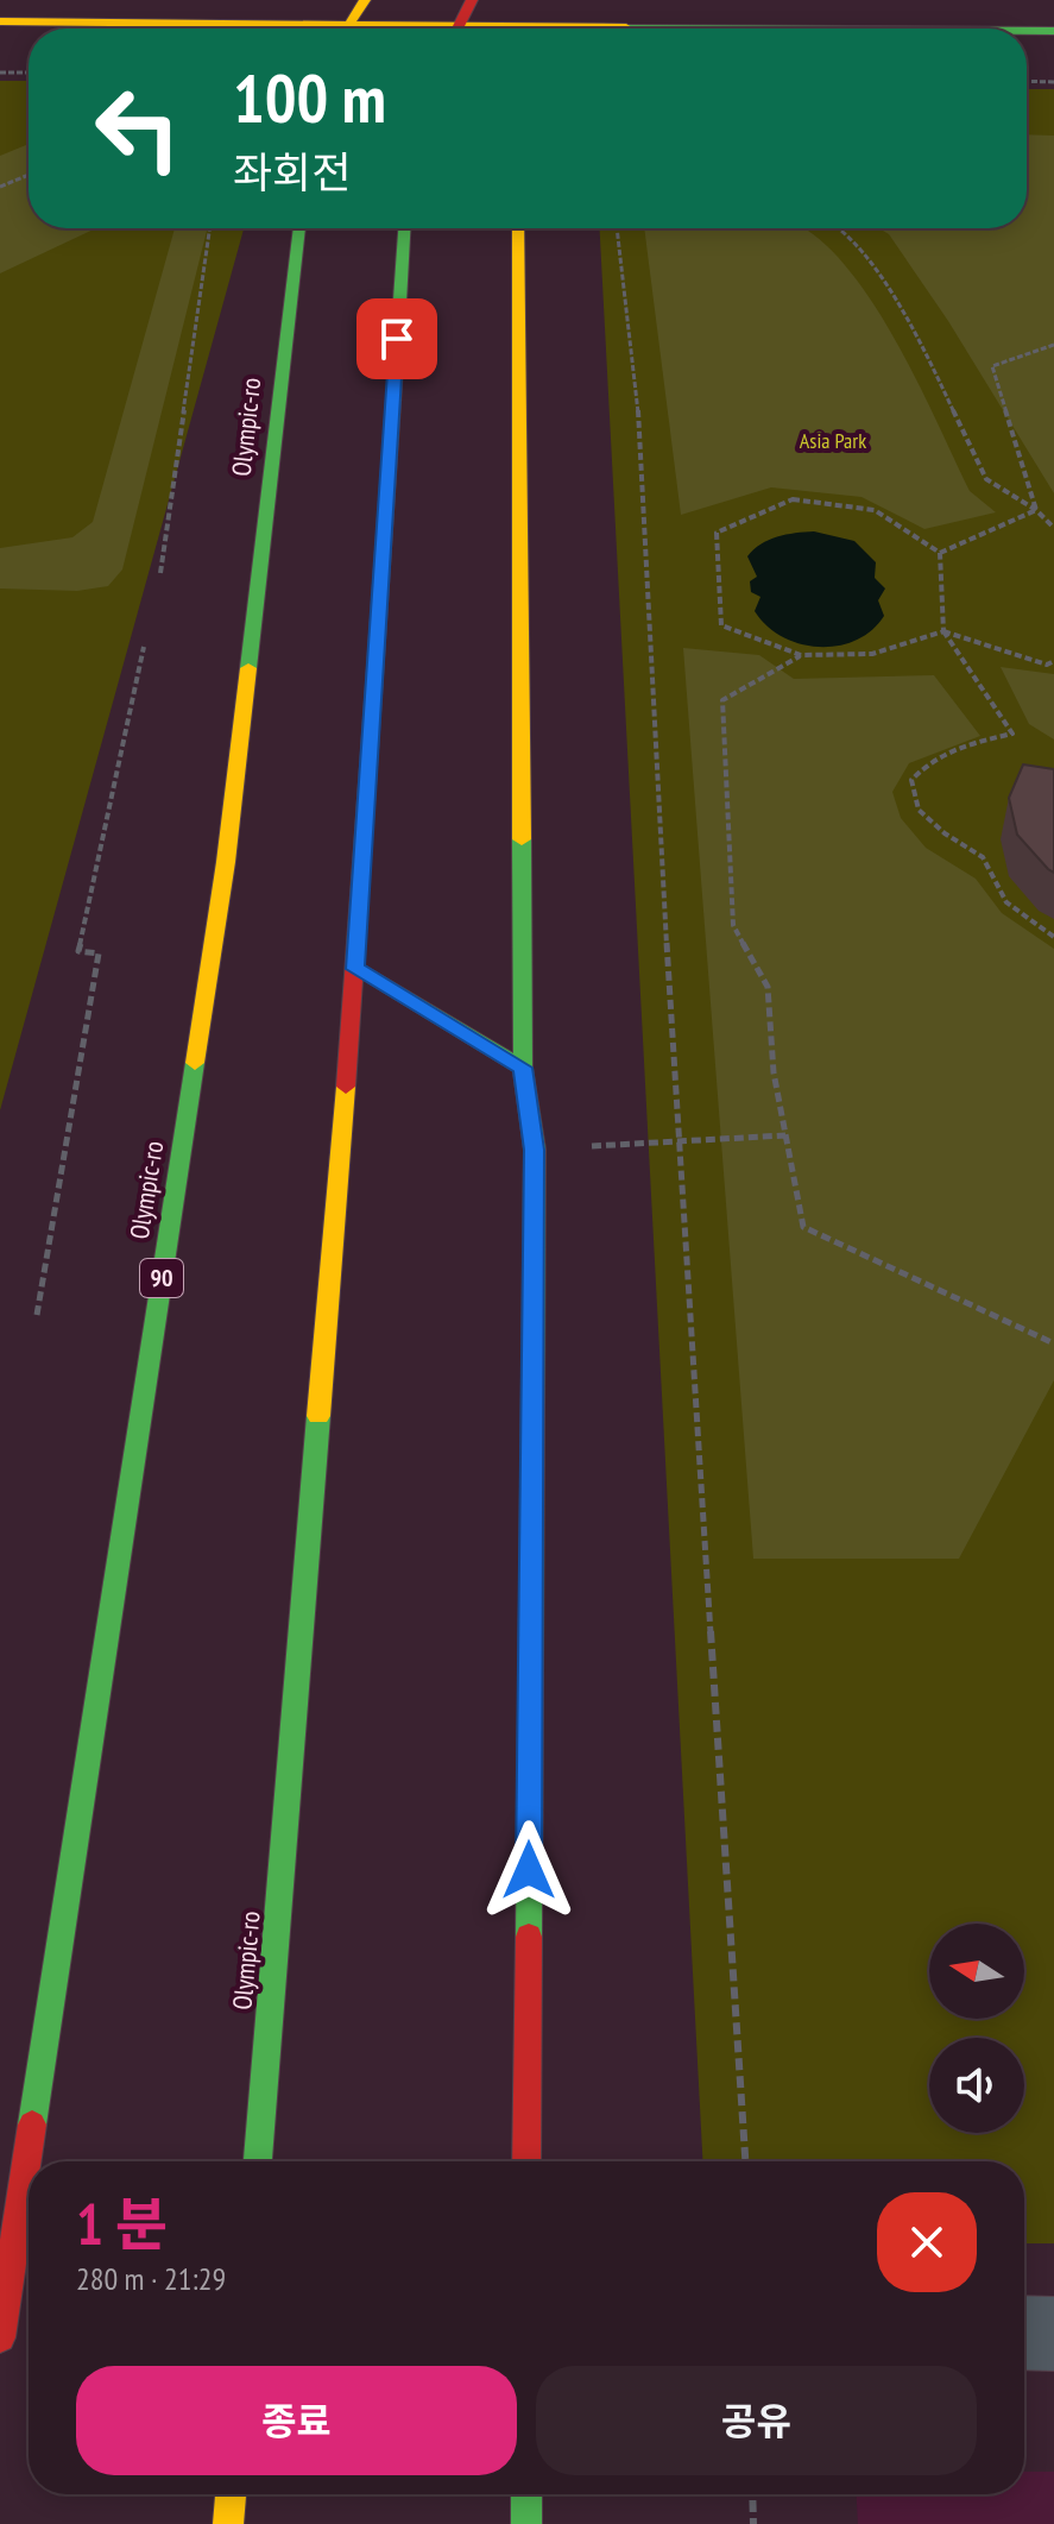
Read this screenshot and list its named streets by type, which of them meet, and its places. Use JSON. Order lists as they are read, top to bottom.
{
  "streets": {
    "main road": ["Olympic-ro", "90"]
  },
  "parks": ["Asia Park"],
  "north": "left",
  "page": {
    "turn": ["100 m", "좌회전"],
    "heading": ["1 분", "280 m · 21:29"],
    "buttons": ["종료", "공유"]
  }
}
